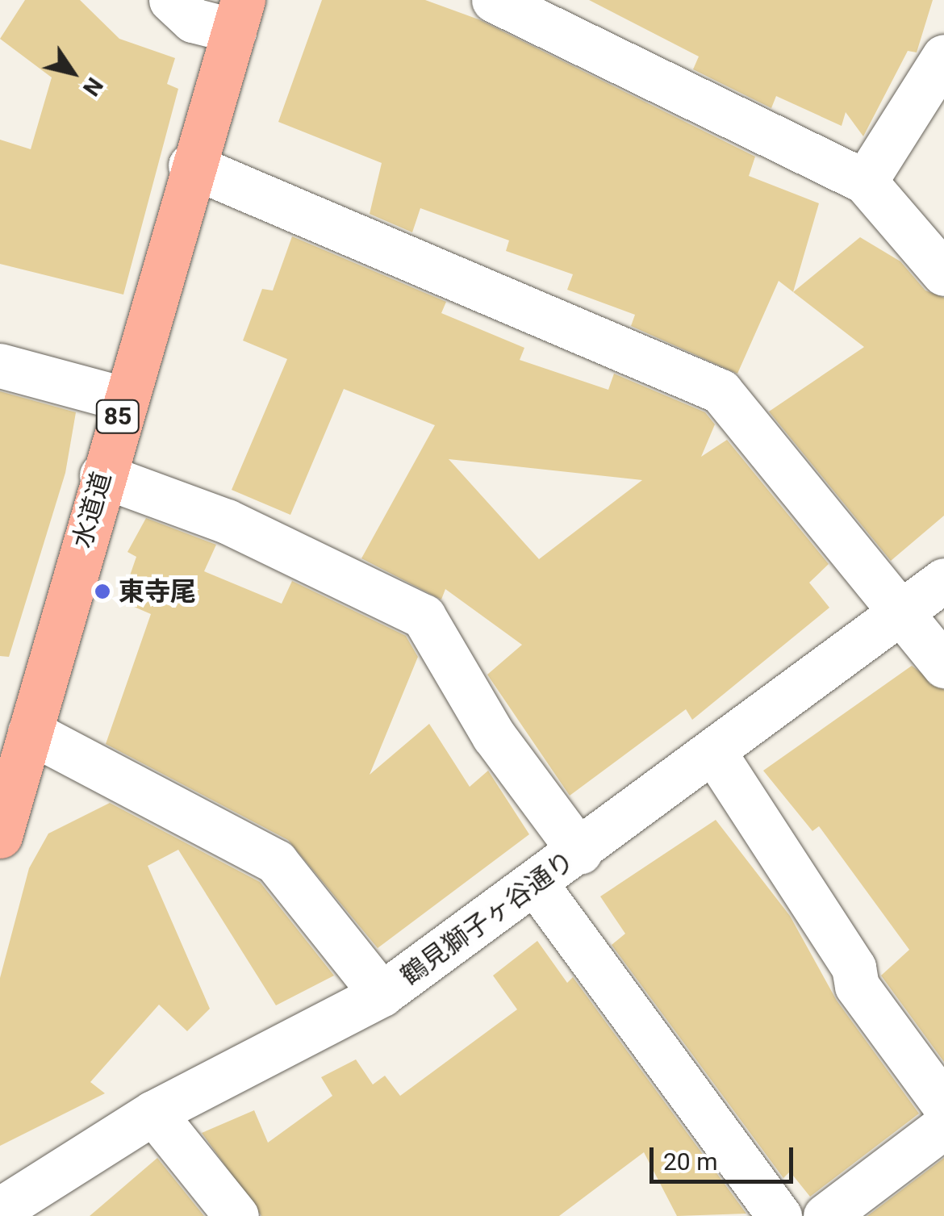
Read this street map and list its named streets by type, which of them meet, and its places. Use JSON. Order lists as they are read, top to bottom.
{
  "streets": {
    "main road": ["85", "水道道"],
    "street": ["鶴見獅子ヶ谷通り"]
  },
  "places": ["東寺尾"],
  "scale_bar": "20 m",
  "north": "bottom right"
}
